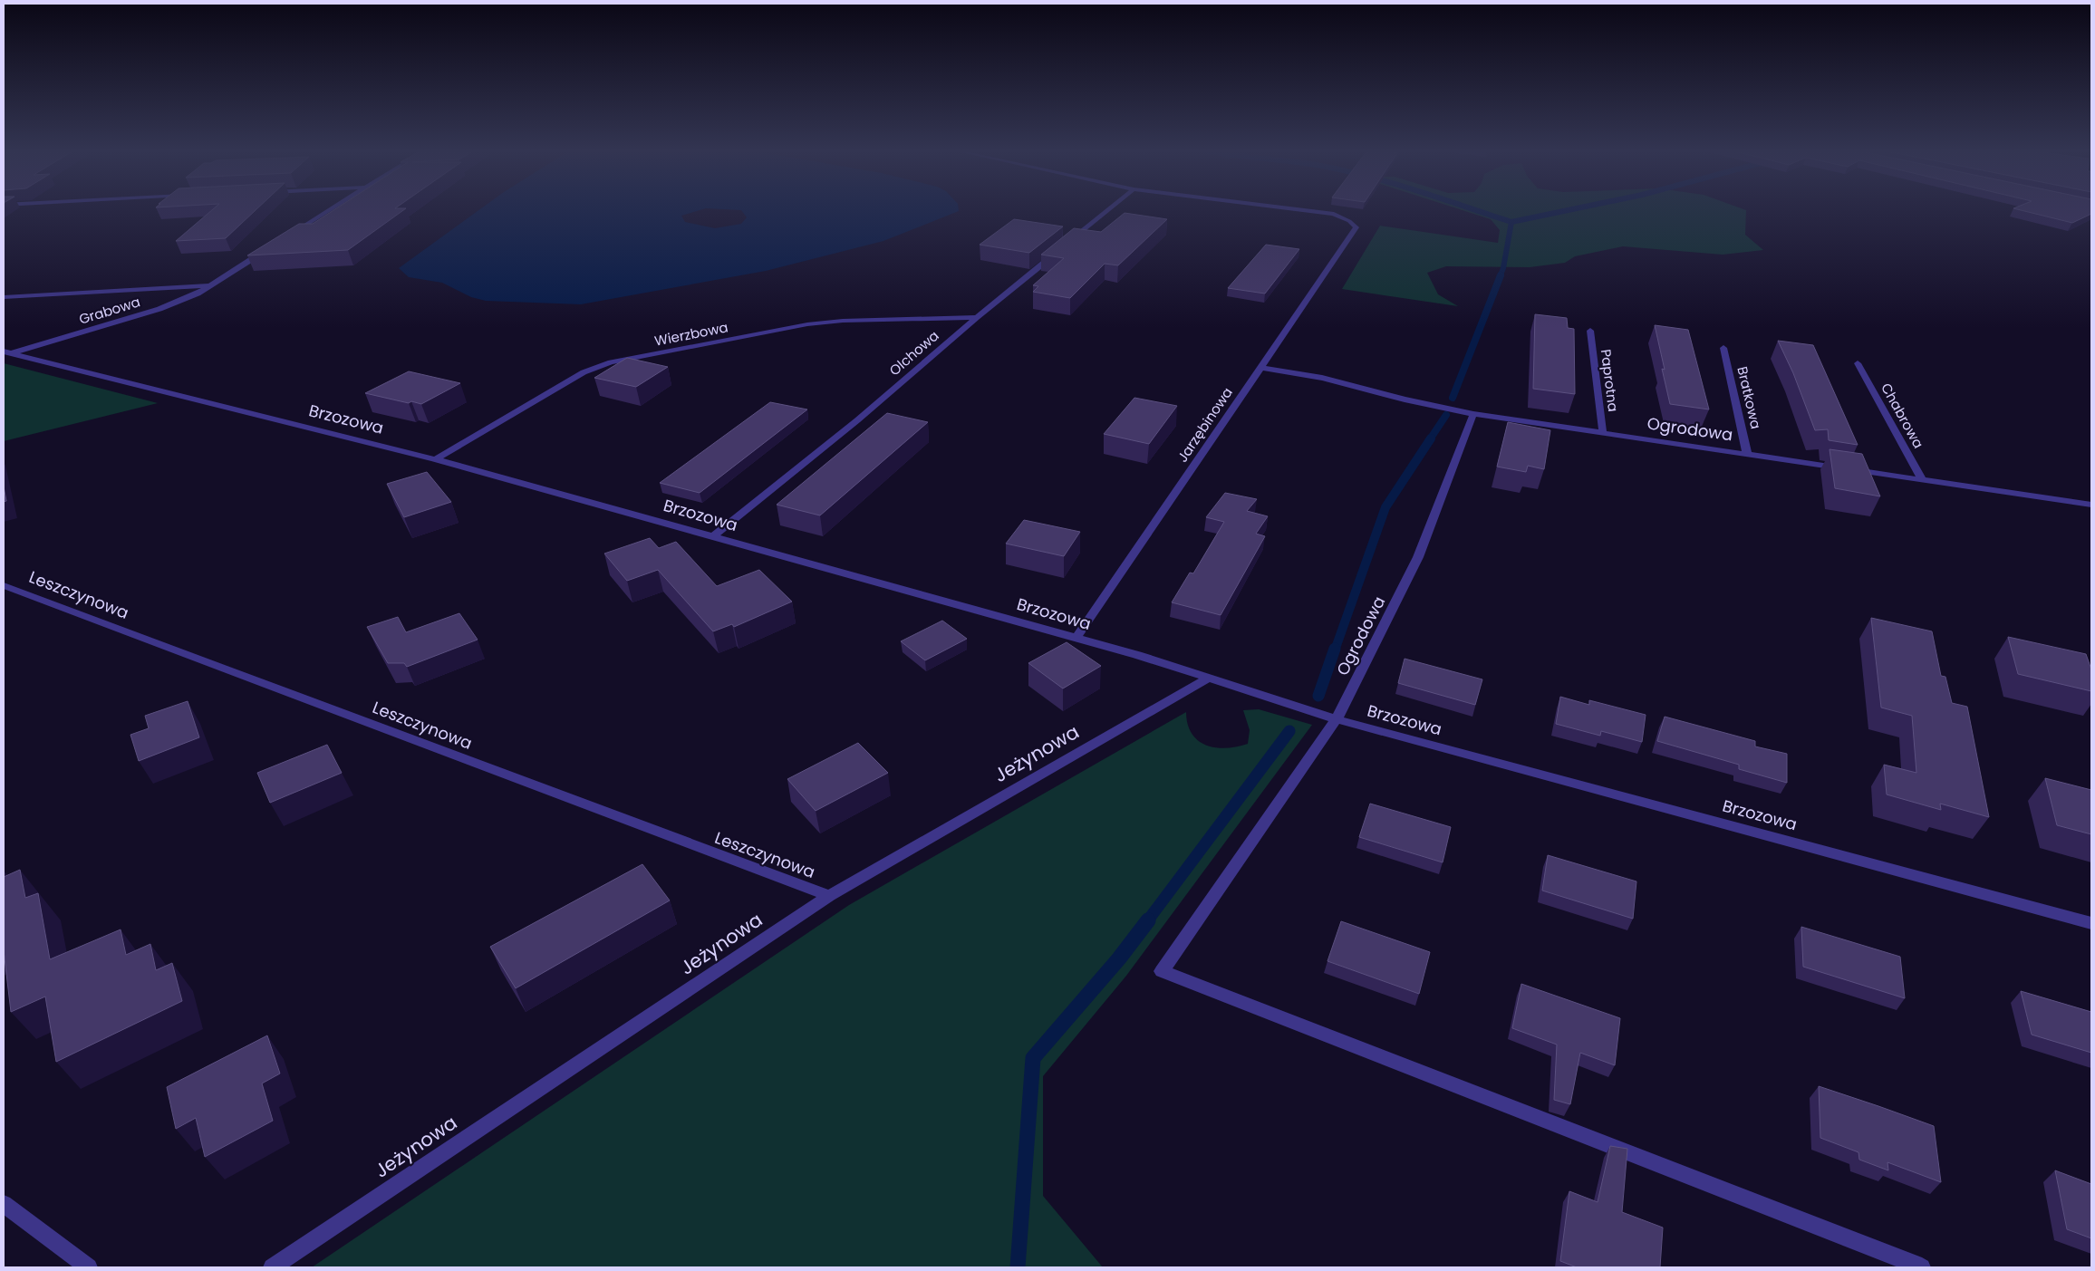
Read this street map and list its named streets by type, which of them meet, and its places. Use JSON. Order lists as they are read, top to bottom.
{
  "streets": {
    "street": [
      "Grabowa",
      "Wierzbowa",
      "Olchowa",
      "Paprotna",
      "Bratkowa",
      "Chabrowa",
      "Brzozowa",
      "Jarzębinowa",
      "Ogrodowa",
      "Leszczynowa",
      "Jeżynowa"
    ]
  },
  "crossings": [
    ["Grabowa", "Brzozowa"],
    ["Wierzbowa", "Olchowa"],
    ["Wierzbowa", "Brzozowa"],
    ["Olchowa", "Brzozowa"],
    ["Paprotna", "Ogrodowa"],
    ["Bratkowa", "Ogrodowa"],
    ["Chabrowa", "Ogrodowa"],
    ["Brzozowa", "Jarzębinowa"],
    ["Brzozowa", "Ogrodowa"],
    ["Brzozowa", "Jeżynowa"],
    ["Jarzębinowa", "Ogrodowa"],
    ["Leszczynowa", "Jeżynowa"]
  ]
}
